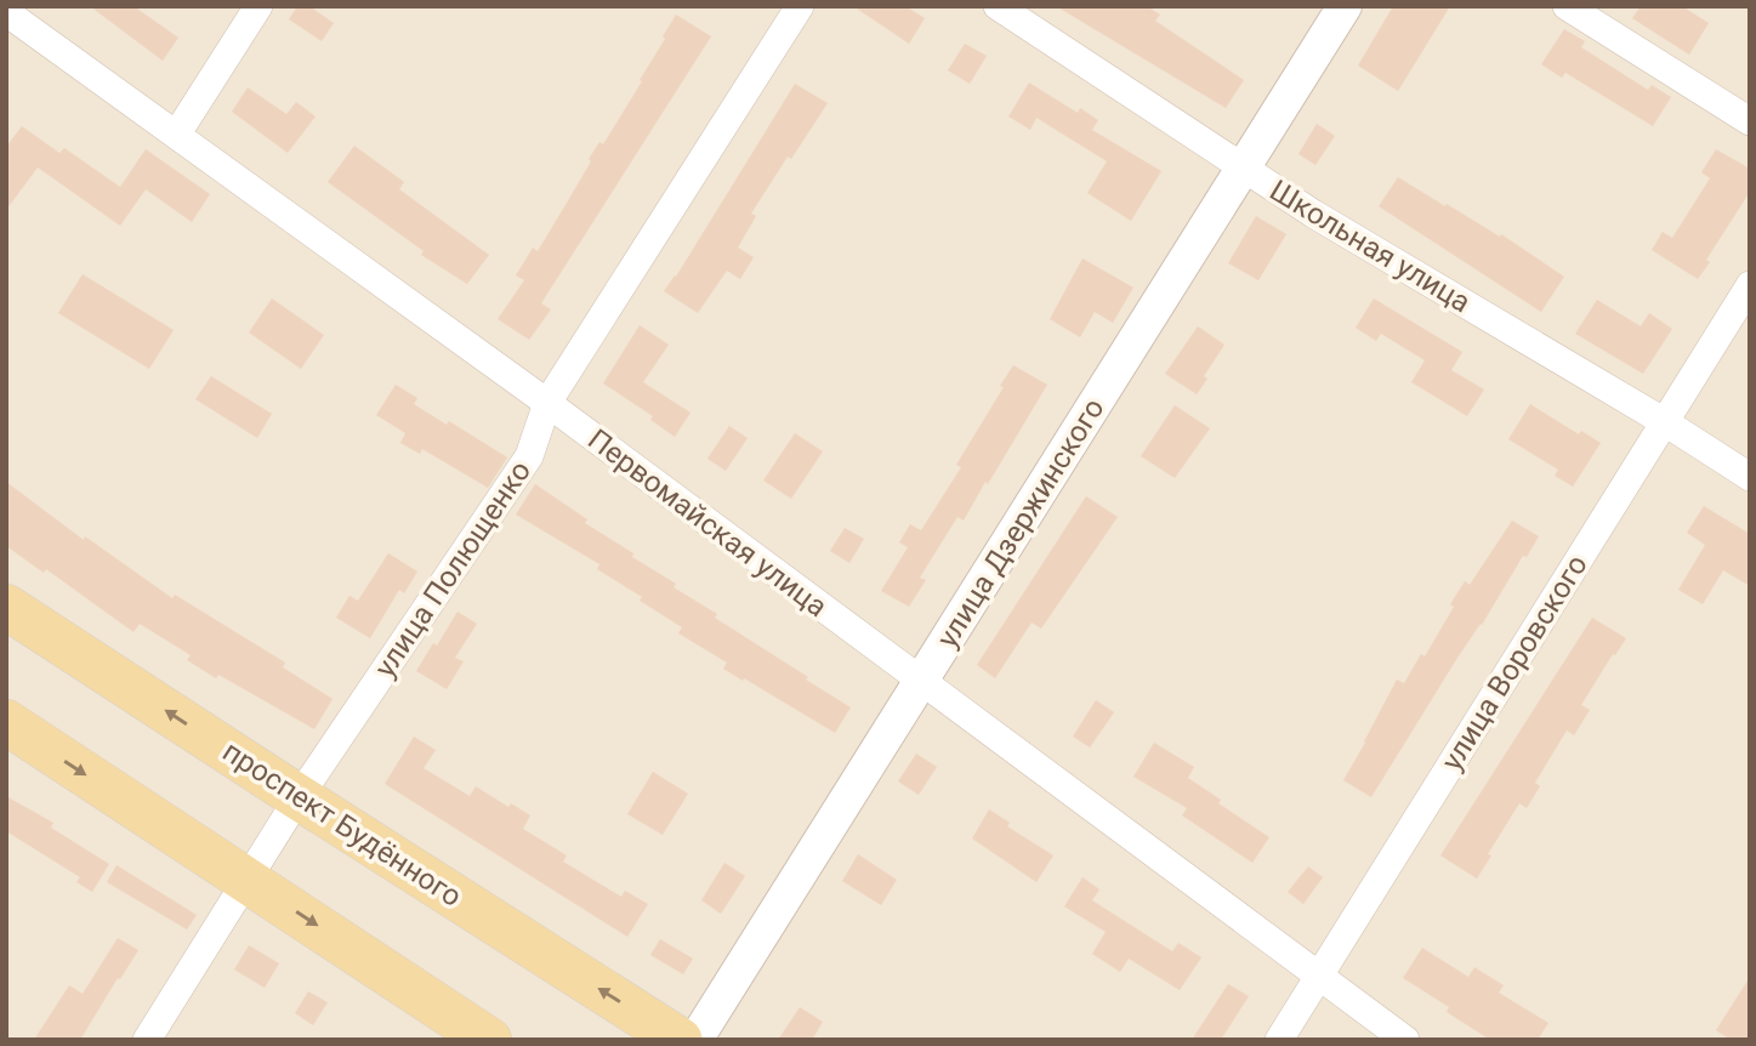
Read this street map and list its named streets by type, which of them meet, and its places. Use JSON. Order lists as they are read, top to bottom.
{
  "streets": {
    "main road": ["проспект Будённого"],
    "street": [
      "Школьная улица",
      "Первомайская улица",
      "улица Дзержинского",
      "улица Полющенко",
      "улица Воровского"
    ]
  },
  "crossings": [
    ["Школьная улица", "улица Дзержинского"],
    ["Школьная улица", "улица Воровского"],
    ["Первомайская улица", "улица Дзержинского"],
    ["Первомайская улица", "улица Полющенко"],
    ["Первомайская улица", "улица Воровского"],
    ["улица Полющенко", "проспект Будённого"]
  ]
}
